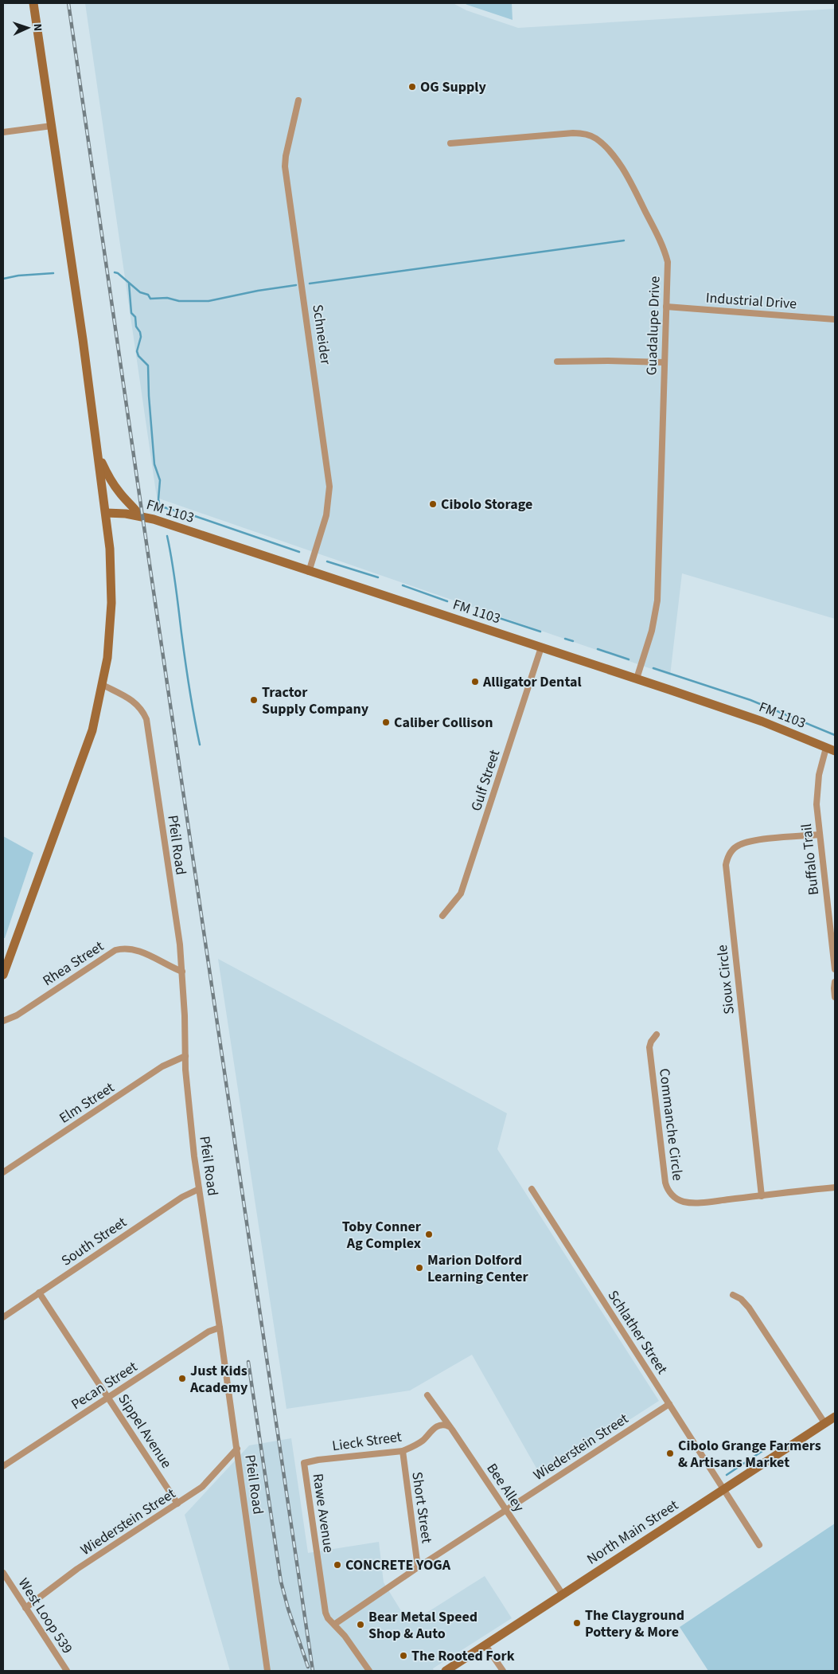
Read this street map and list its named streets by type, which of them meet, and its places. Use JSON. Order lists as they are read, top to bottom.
{
  "streets": {
    "main road": ["FM 1103", "North Main Street"],
    "street": [
      "Industrial Drive",
      "Guadalupe Drive",
      "Schneider",
      "Gulf Street",
      "Pfeil Road",
      "Buffalo Trail",
      "Rhea Street",
      "Sioux Circle",
      "Elm Street",
      "Commanche Circle",
      "South Street",
      "Schlather Street",
      "Pecan Street",
      "Sippel Avenue",
      "Lieck Street",
      "Wiederstein Street",
      "Bee Alley",
      "Short Street",
      "Rawe Avenue",
      "West Loop 539"
    ]
  },
  "crossings": [
    ["Industrial Drive", "Guadalupe Drive"],
    ["Guadalupe Drive", "FM 1103"],
    ["Schneider", "FM 1103"],
    ["FM 1103", "Gulf Street"],
    ["FM 1103", "Buffalo Trail"],
    ["Pfeil Road", "Rhea Street"],
    ["Pfeil Road", "Elm Street"],
    ["Pfeil Road", "South Street"],
    ["Pfeil Road", "Pecan Street"],
    ["Pfeil Road", "Wiederstein Street"],
    ["Buffalo Trail", "Sioux Circle"],
    ["Sioux Circle", "Commanche Circle"],
    ["South Street", "Sippel Avenue"],
    ["Schlather Street", "Wiederstein Street"],
    ["Schlather Street", "North Main Street"],
    ["Pecan Street", "Sippel Avenue"],
    ["Sippel Avenue", "Wiederstein Street"],
    ["Lieck Street", "Bee Alley"],
    ["Lieck Street", "Short Street"],
    ["Lieck Street", "Rawe Avenue"],
    ["Wiederstein Street", "Bee Alley"],
    ["Wiederstein Street", "Short Street"],
    ["Wiederstein Street", "Rawe Avenue"],
    ["Wiederstein Street", "West Loop 539"],
    ["Bee Alley", "North Main Street"]
  ],
  "places": [
    "OG Supply",
    "Cibolo Storage",
    "Alligator Dental",
    "Tractor Supply Company",
    "Caliber Collison",
    "Toby Conner Ag Complex",
    "Marion Dolford Learning Center",
    "Just Kids Academy",
    "Cibolo Grange Farmers & Artisans Market",
    "CONCRETE YOGA",
    "The Clayground Pottery & More",
    "Bear Metal Speed Shop & Auto",
    "The Rooted Fork"
  ],
  "north": "right"
}
